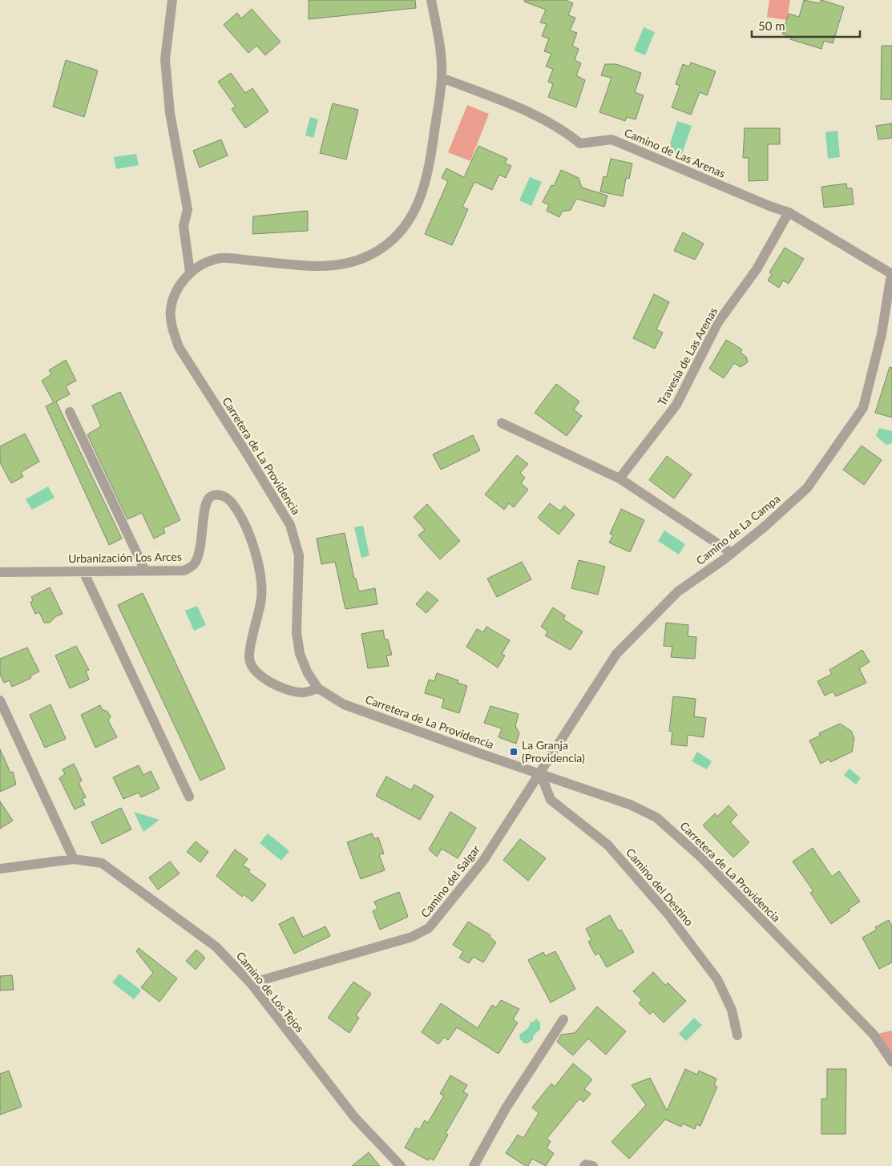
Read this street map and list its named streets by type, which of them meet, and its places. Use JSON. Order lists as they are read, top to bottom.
{
  "streets": {
    "street": [
      "Camino de Las Arenas",
      "Travesía de Las Arenas",
      "Carretera de La Providencia",
      "Camino de La Campa",
      "Urbanización Los Arces",
      "Camino del Salgar",
      "Camino del Destino",
      "Camino de Los Tejos"
    ]
  },
  "crossings": [
    ["Camino de Las Arenas", "Travesía de Las Arenas"],
    ["Camino de Las Arenas", "Carretera de La Providencia"],
    ["Camino de Las Arenas", "Camino de La Campa"],
    ["Carretera de La Providencia", "Camino de La Campa"],
    ["Carretera de La Providencia", "Urbanización Los Arces"],
    ["Carretera de La Providencia", "Camino del Salgar"],
    ["Carretera de La Providencia", "Camino del Destino"],
    ["Camino de La Campa", "Camino del Salgar"],
    ["Camino de La Campa", "Camino del Destino"],
    ["Camino del Salgar", "Camino del Destino"],
    ["Camino del Salgar", "Camino de Los Tejos"]
  ],
  "places": {
    "transit": ["La Granja (Providencia)"]
  },
  "scale_bar": "50 m"
}
